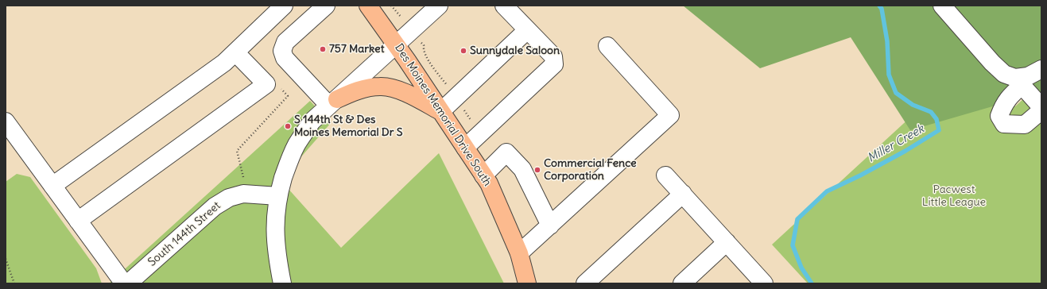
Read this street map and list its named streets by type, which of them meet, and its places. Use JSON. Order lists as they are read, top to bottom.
{
  "streets": {
    "main road": ["Des Moines Memorial Drive South"],
    "street": ["South 144th Street"]
  },
  "water": ["Miller Creek"],
  "parks": ["Pacwest Little League"],
  "places": [
    "757 Market",
    "Sunnydale Saloon",
    "S 144th St & Des Moines Memorial Dr S",
    "Commercial Fence Corporation"
  ]
}
